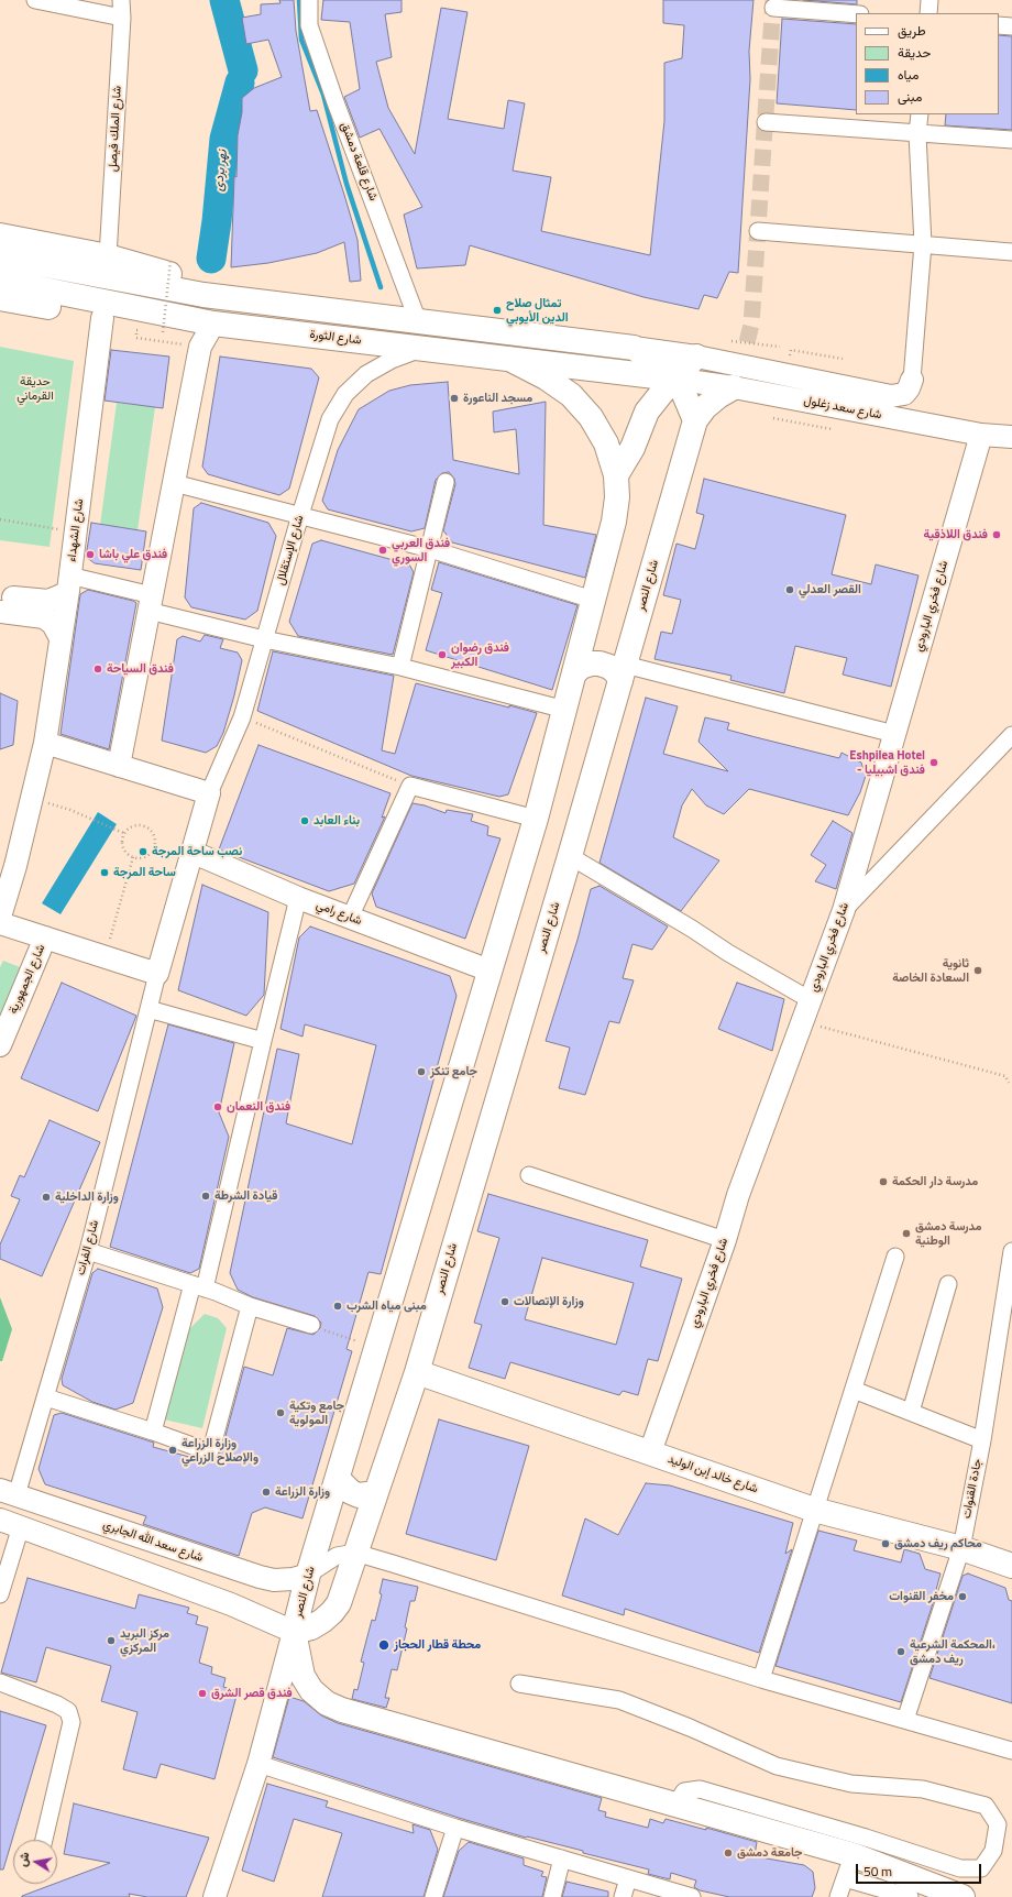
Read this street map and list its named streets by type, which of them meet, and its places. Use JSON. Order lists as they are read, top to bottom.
{
  "streets": {
    "highway": ["شارع الثورة", "شارع النصر", "شارع خالد إبن الوليد"],
    "main road": [
      "شارع سعد زغلول",
      "شارع الشهداء",
      "شارع فخري البارودي",
      "شارع رامي",
      "شارع الجمهورية",
      "شارع سعد الله الجابري"
    ],
    "street": [
      "شارع الملك فيصل",
      "شارع قلعة دمشق",
      "شارع الإستقلال",
      "شارع الفرات",
      "جادة القنوات"
    ]
  },
  "crossings": [
    ["شارع الثورة", "شارع سعد زغلول"],
    ["شارع الثورة", "شارع الإستقلال"],
    ["شارع الثورة", "شارع النصر"],
    ["شارع سعد زغلول", "شارع فخري البارودي"],
    ["شارع النصر", "شارع رامي"],
    ["شارع النصر", "شارع خالد إبن الوليد"],
    ["شارع النصر", "شارع سعد الله الجابري"],
    ["شارع فخري البارودي", "شارع خالد إبن الوليد"],
    ["شارع الفرات", "شارع سعد الله الجابري"],
    ["شارع خالد إبن الوليد", "جادة القنوات"]
  ],
  "water": ["نهر بردى"],
  "parks": ["حديقة القرماني"],
  "places": [
    "تمثال صلاح الدين الأيوبي",
    "مسجد الناعورة",
    "فندق اللاذقية",
    "فندق العربي السوري",
    "فندق علي باشا",
    "القصر العدلي",
    "فندق رضوان الكبير",
    "فندق السياحة",
    "Eshpilea Hotel - فندق اشبيليا",
    "بناء العابد",
    "نصب ساحة المرجة",
    "ساحة المرجة",
    "ثانوية السعادة الخاصة",
    "جامع تنكز",
    "فندق النعمان",
    "مدرسة دار الحكمة",
    "قيادة الشرطة",
    "وزارة الداخلية",
    "مدرسة دمشق الوطنية",
    "وزارة الإتصالات",
    "مبنى مياه الشرب",
    "جامع وتكية المولوية",
    "وزارة الزراعة والإصلاح الزراعي",
    "وزارة الزراعة",
    "محاكم ريف دمشق",
    "مخفر القنوات",
    "مركز البريد المركزي",
    "محطة قطار الحجاز",
    "المحكمة الشرعية، ريف دمشق",
    "فندق قصر الشرق",
    "جامعة دمشق"
  ],
  "legend": [
    "طريق",
    "حديقة",
    "مياه",
    "مبنى"
  ],
  "scale_bar": "50 m",
  "north": "left"
}
